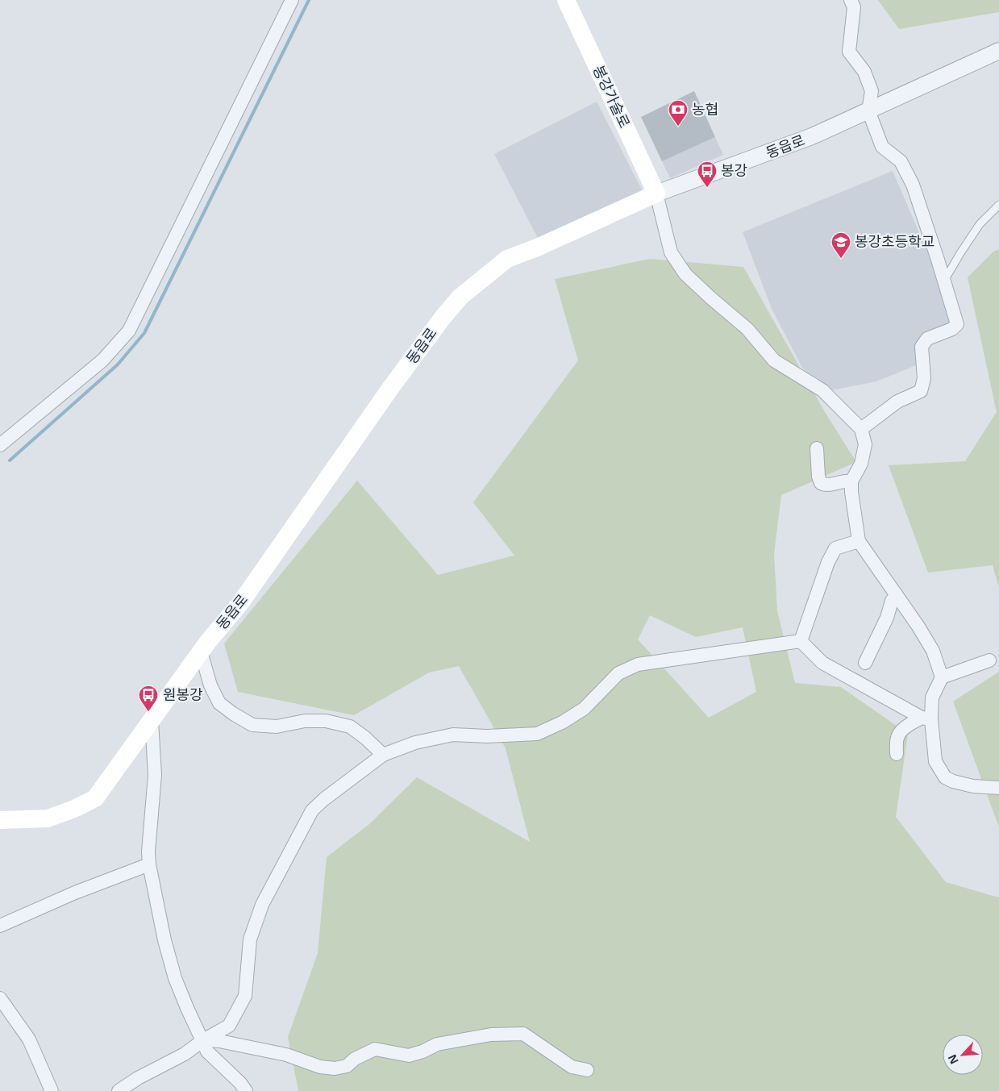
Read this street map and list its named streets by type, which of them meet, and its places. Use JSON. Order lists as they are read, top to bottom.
{
  "streets": {
    "main road": ["봉강가술로", "동읍로"]
  },
  "crossings": [
    ["봉강가술로", "동읍로"]
  ],
  "places": {
    "bank": ["농협"],
    "bus stop": ["봉강", "원봉강"],
    "school or university": ["봉강초등학교"]
  },
  "north": "bottom left"
}
